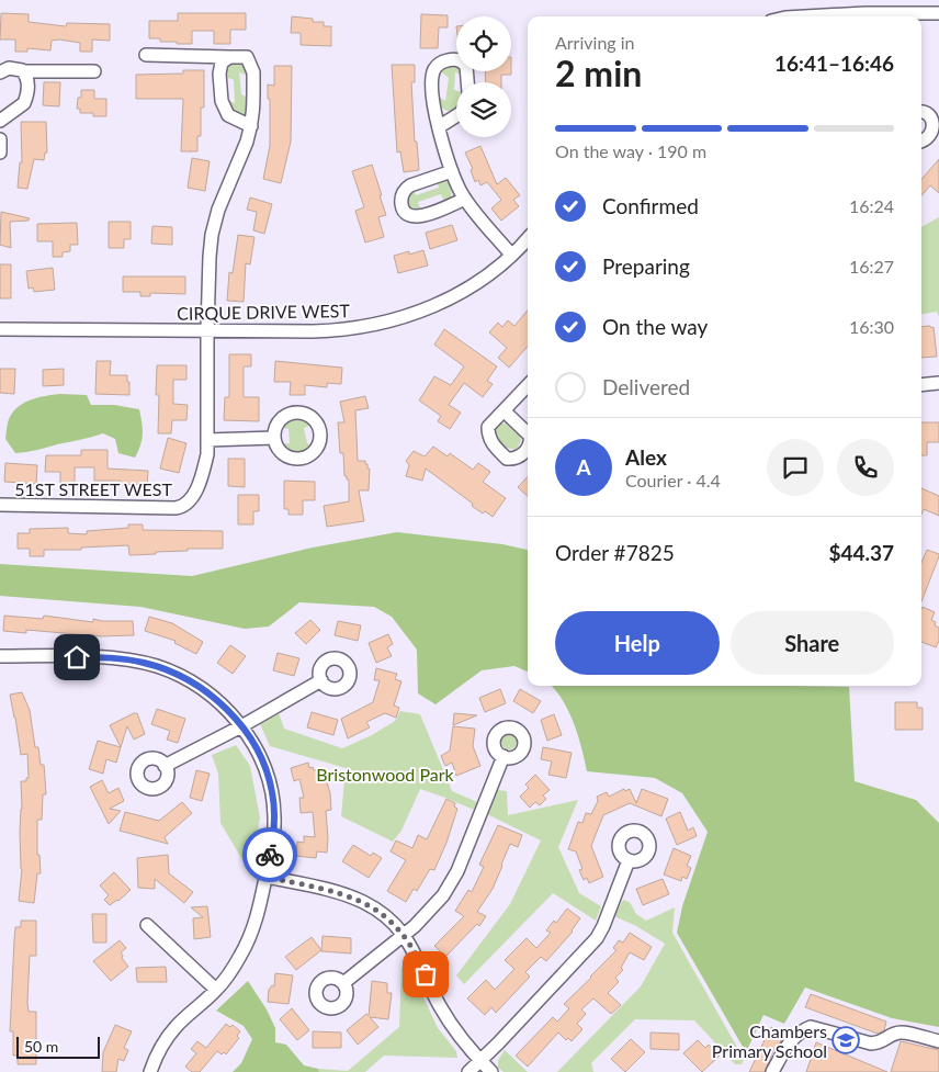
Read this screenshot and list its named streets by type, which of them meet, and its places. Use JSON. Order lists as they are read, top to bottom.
{
  "streets": {
    "street": ["CIRQUE DRIVE WEST", "51ST STREET WEST"]
  },
  "parks": ["Bristonwood Park"],
  "places": {
    "school or university": ["Chambers Primary School"]
  },
  "scale_bar": "50 m",
  "page": {
    "heading": ["2 min", "Arriving in", "16:41–16:46"],
    "panel": [
      "Alex",
      "Courier · 4.4",
      "Order #7825",
      "$44.37"
    ],
    "bar": "On the way · 190 m",
    "list": [
      ["Confirmed", "16:24"],
      ["Preparing", "16:27"],
      ["On the way", "16:30"],
      "Delivered"
    ],
    "round": "A",
    "buttons": ["Help", "Share"],
    "scale": "50 m"
  }
}
